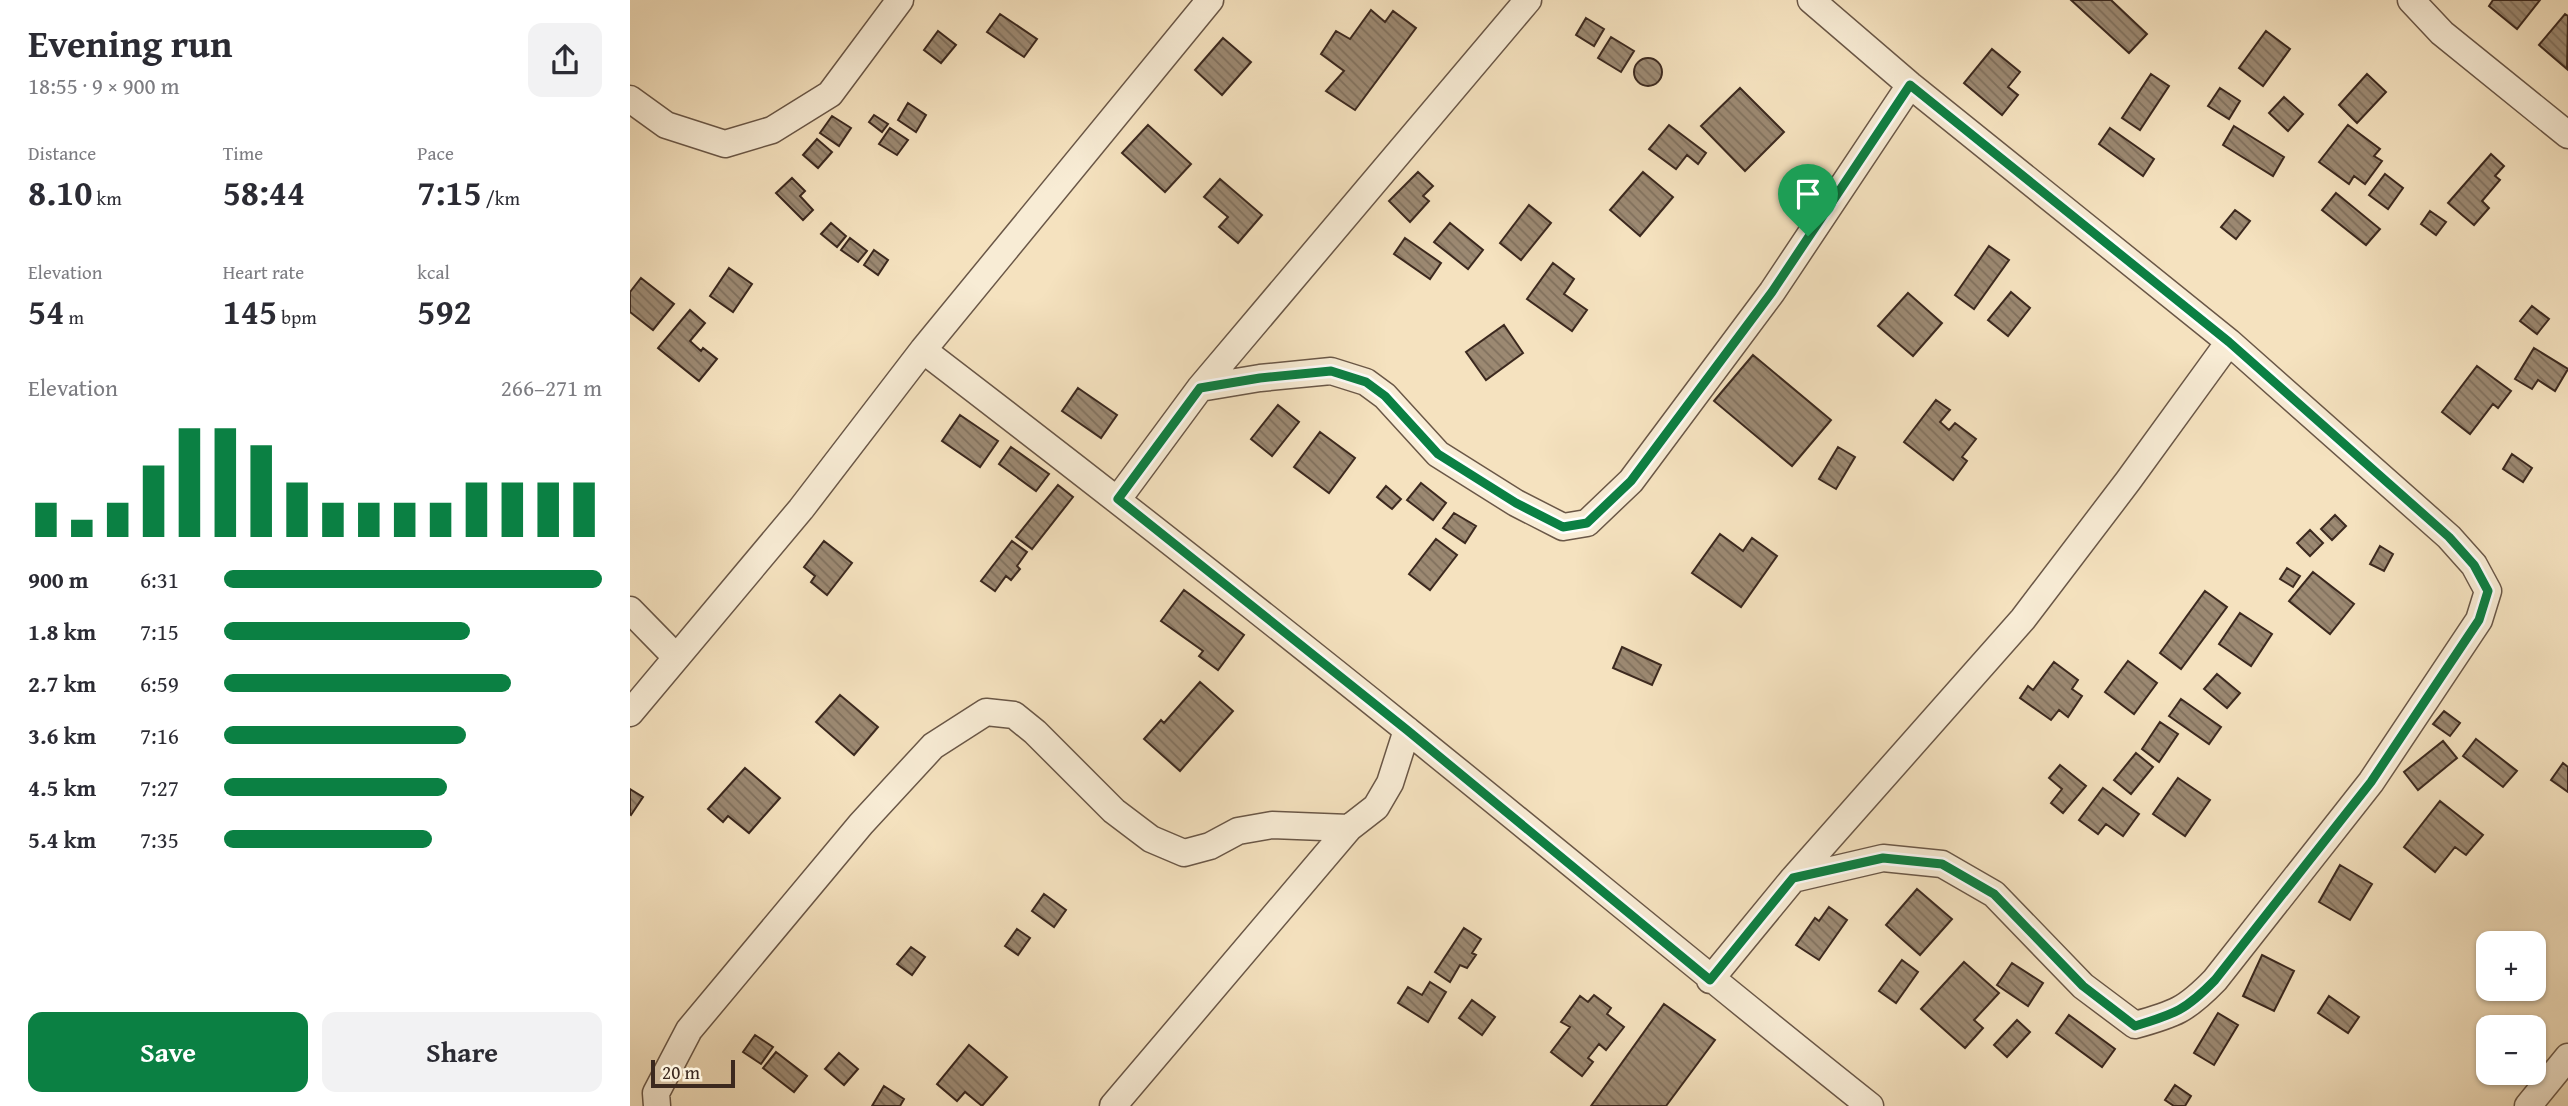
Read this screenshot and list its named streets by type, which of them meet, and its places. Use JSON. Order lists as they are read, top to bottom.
{
  "scale_bar": "20 m",
  "page": {
    "heading": ["Evening run", "18:55 · 9 × 900 m"],
    "stats": [
      ["Distance", "8.10 km"],
      ["Time", "58:44"],
      ["Pace", "7:15 /km"],
      ["Elevation", "54 m"],
      ["Heart rate", "145 bpm"],
      ["kcal", "592"]
    ],
    "chart": ["Elevation", "266–271 m"],
    "list": [
      {
        "name": "900 m",
        "note": "6:31"
      },
      {
        "name": "1.8 km",
        "note": "7:15"
      },
      {
        "name": "2.7 km",
        "note": "6:59"
      },
      {
        "name": "3.6 km",
        "note": "7:16"
      },
      {
        "name": "4.5 km",
        "note": "7:27"
      },
      {
        "name": "5.4 km",
        "note": "7:35"
      }
    ],
    "map_buttons": ["+", "−"],
    "buttons": ["Save", "Share"],
    "scale": "20 m"
  }
}
